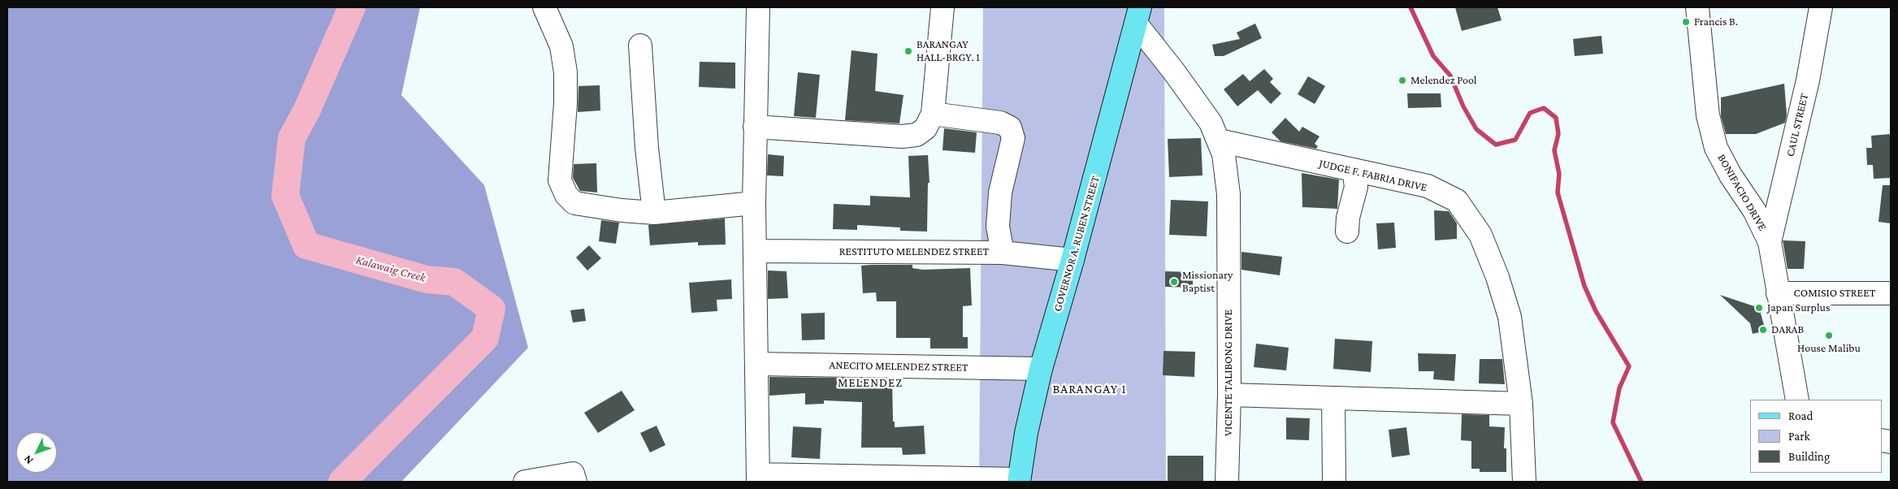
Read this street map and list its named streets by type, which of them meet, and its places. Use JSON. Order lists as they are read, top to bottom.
{
  "streets": {
    "main road": ["GOVERNOR A. RUBEN STREET"],
    "street": [
      "CAUL STREET",
      "JUDGE F. FABRIA DRIVE",
      "BONIFACIO DRIVE",
      "RESTITUTO MELENDEZ STREET",
      "COMISIO STREET",
      "ANECITO MELENDEZ STREET",
      "VICENTE TALIBONG DRIVE"
    ]
  },
  "crossings": [
    ["CAUL STREET", "BONIFACIO DRIVE"],
    ["JUDGE F. FABRIA DRIVE", "VICENTE TALIBONG DRIVE"],
    ["BONIFACIO DRIVE", "COMISIO STREET"],
    ["GOVERNOR A. RUBEN STREET", "RESTITUTO MELENDEZ STREET"],
    ["GOVERNOR A. RUBEN STREET", "ANECITO MELENDEZ STREET"],
    ["GOVERNOR A. RUBEN STREET", "VICENTE TALIBONG DRIVE"]
  ],
  "districts": ["MELENDEZ", "BARANGAY 1"],
  "water": ["Kalawaig Creek"],
  "places": [
    "Francis B.",
    "BARANGAY HALL-BRGY. 1",
    "Melendez Pool",
    "Missionary Baptist",
    "Japan Surplus",
    "DARAB",
    "House Malibu"
  ],
  "legend": ["Road", "Park", "Building"],
  "north": "bottom left"
}
